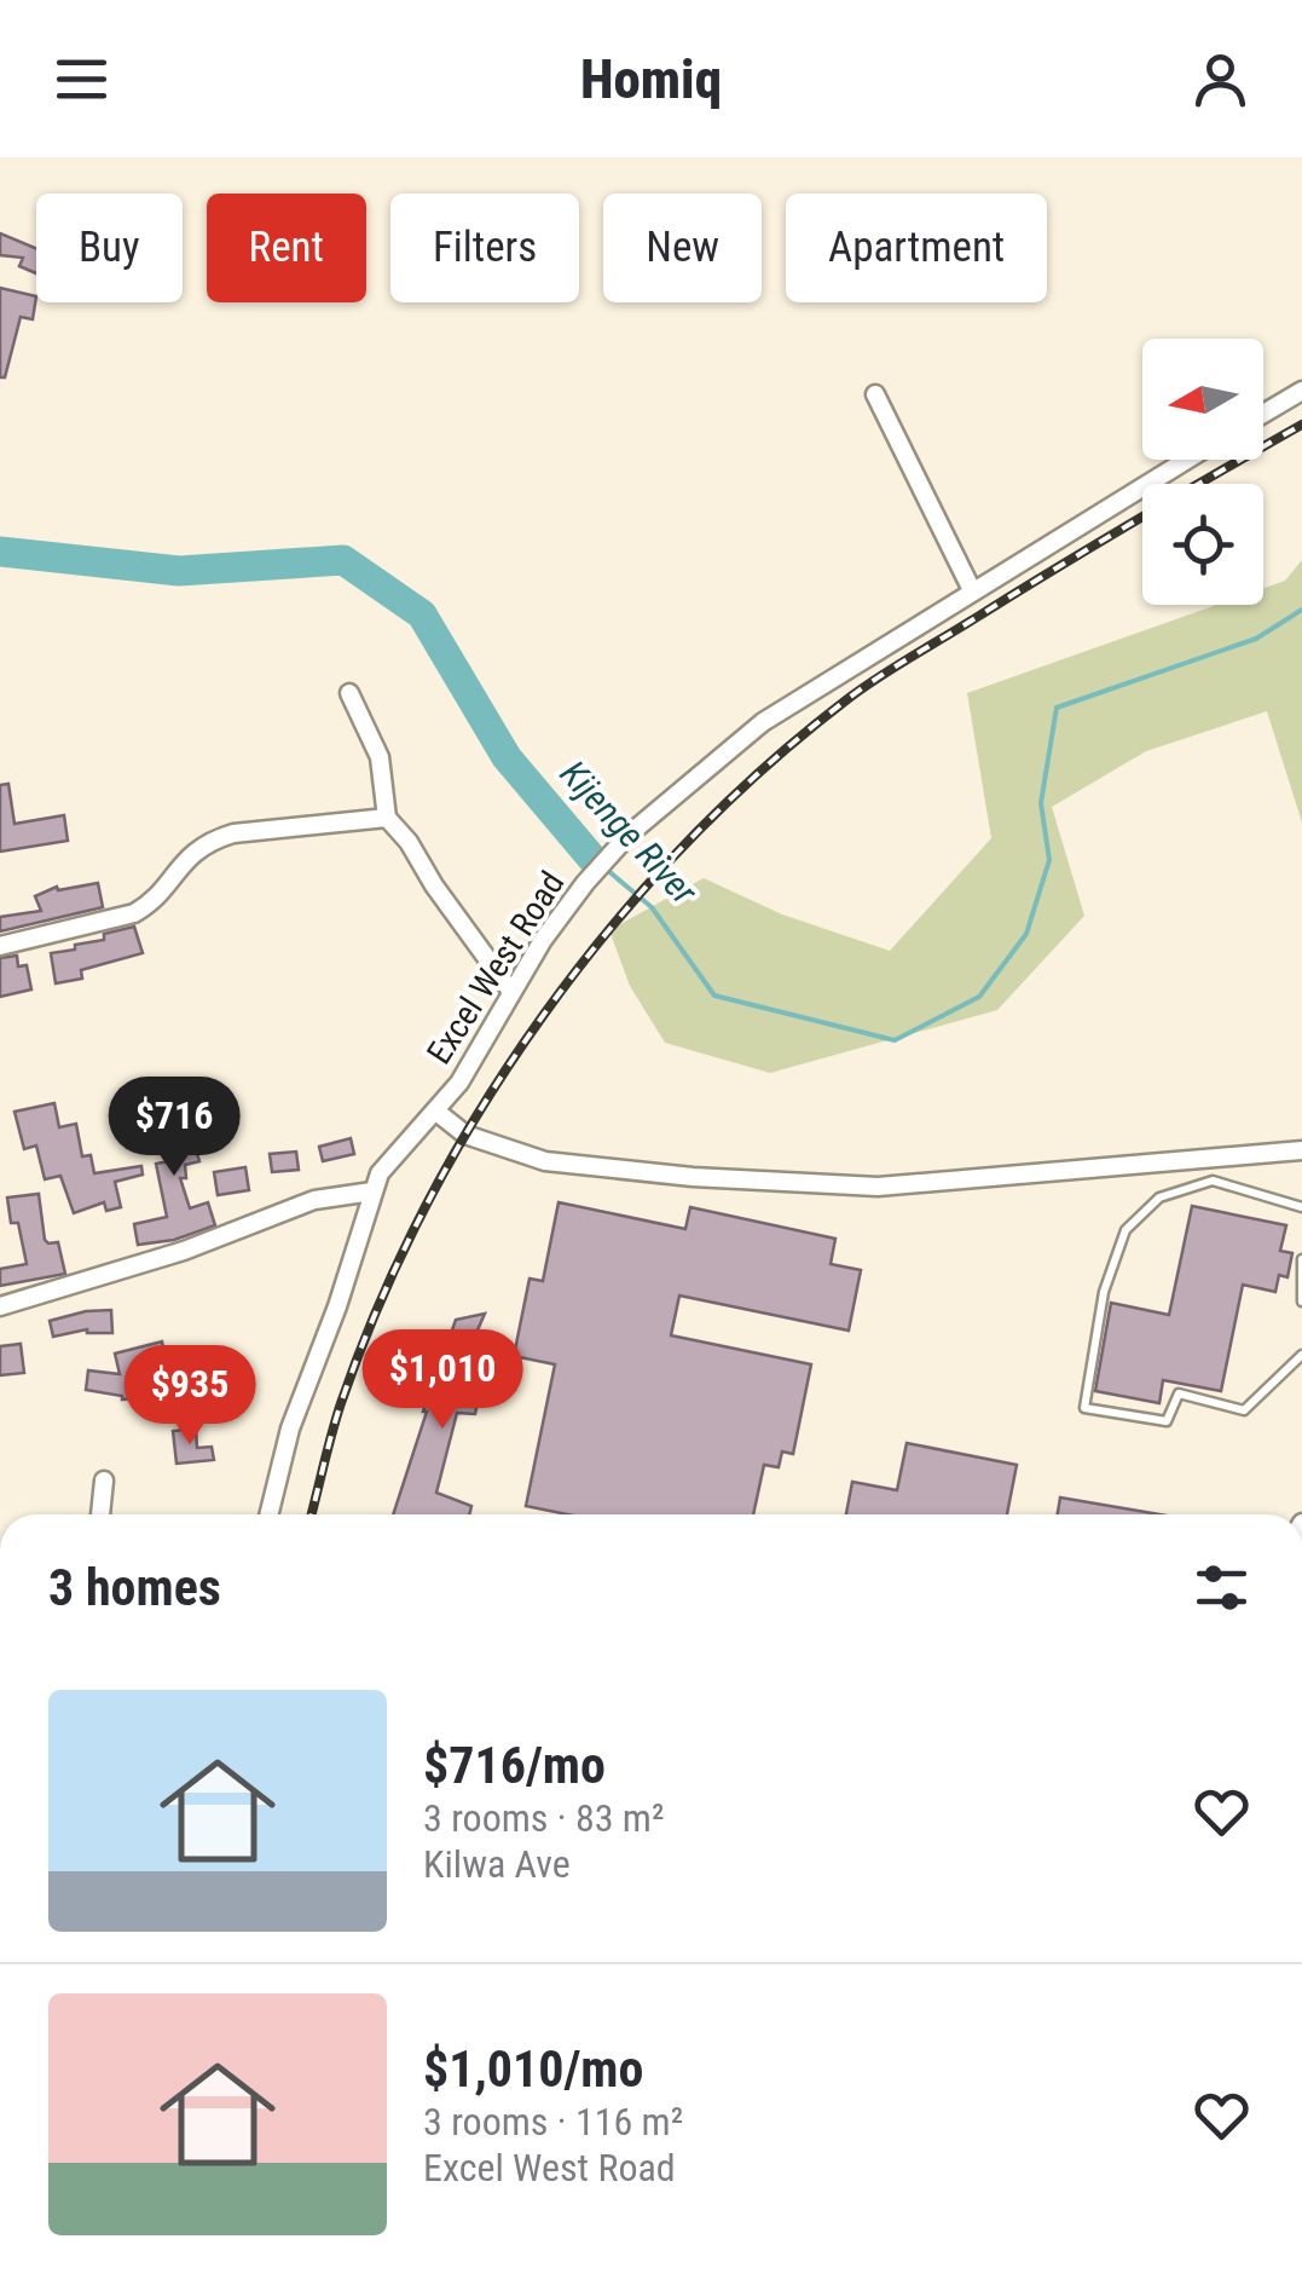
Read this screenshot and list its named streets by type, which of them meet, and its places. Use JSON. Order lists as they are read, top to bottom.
{
  "streets": {
    "street": ["Excel West Road"]
  },
  "water": ["Kijenge River"],
  "north": "left",
  "page": {
    "header": "Homiq",
    "chip": [
      "Buy",
      "Rent",
      "Filters",
      "New",
      "Apartment"
    ],
    "price": ["$716", "$1,010", "$935"],
    "heading": "3 homes",
    "list": [
      {
        "name": "$716/mo",
        "note": "3 rooms · 83 m² · Kilwa Ave"
      },
      {
        "name": "$1,010/mo",
        "note": "3 rooms · 116 m² · Excel West Road"
      }
    ]
  }
}
